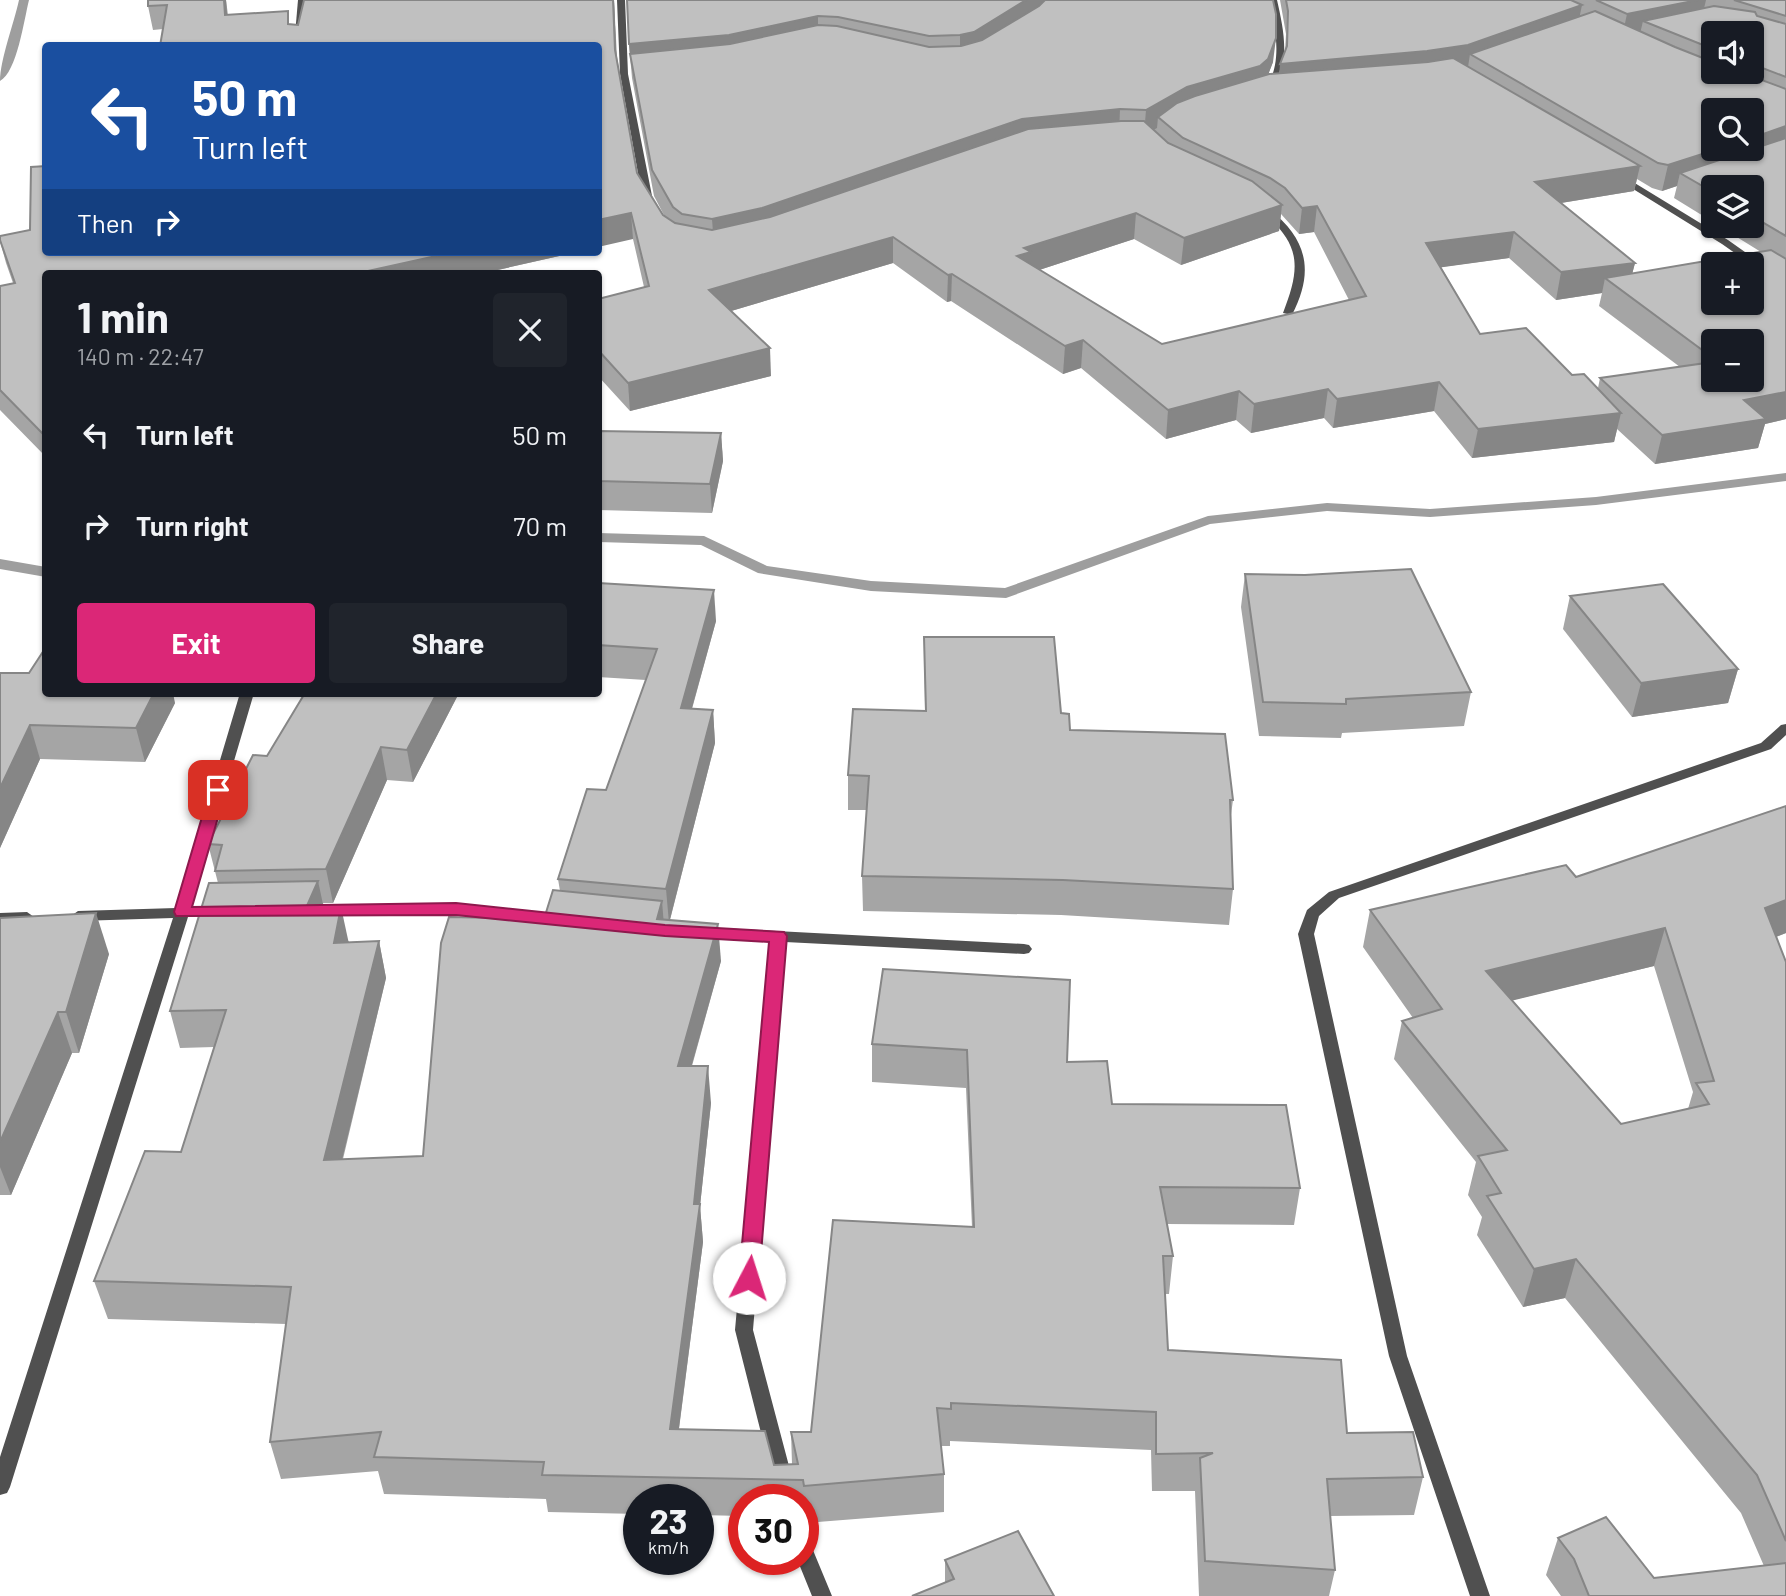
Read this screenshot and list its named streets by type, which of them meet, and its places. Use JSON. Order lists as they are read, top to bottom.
{
  "page": {
    "map_buttons": ["+", "−"],
    "turn": ["50 m", "Turn left"],
    "then": "Then",
    "heading": ["1 min", "140 m · 22:47"],
    "list": [
      {
        "name": "Turn left",
        "value": "50 m"
      },
      {
        "name": "Turn right",
        "value": "70 m"
      }
    ],
    "buttons": ["Exit", "Share"],
    "speed": "23 km/h",
    "limit": "30"
  }
}
